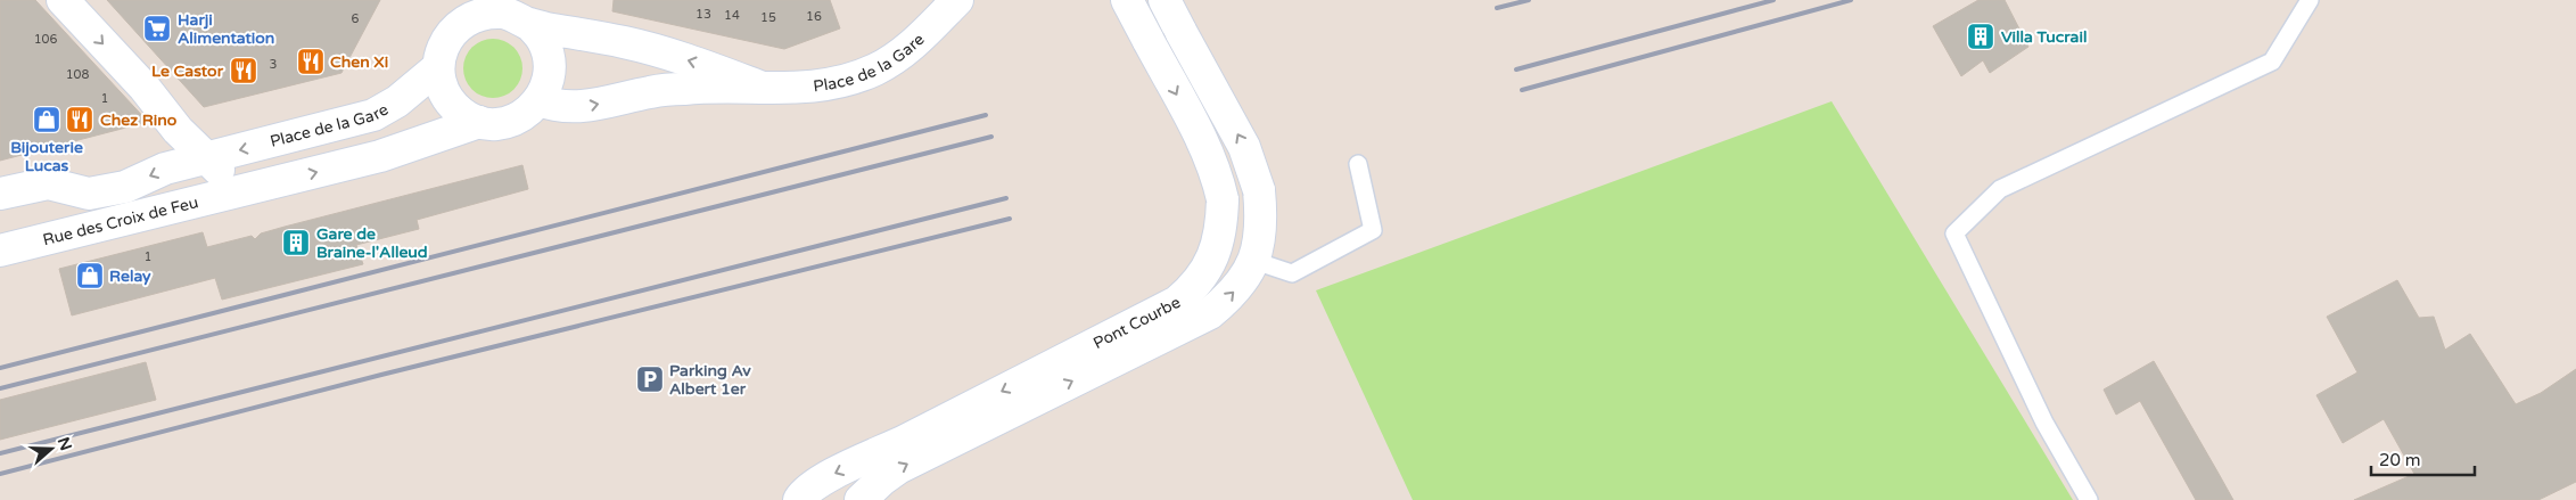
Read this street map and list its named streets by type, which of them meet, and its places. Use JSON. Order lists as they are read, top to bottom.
{
  "streets": {
    "street": ["Place de la Gare", "Rue des Croix de Feu", "Pont Courbe"]
  },
  "crossings": [
    ["Place de la Gare", "Rue des Croix de Feu"]
  ],
  "places": {
    "supermarket": ["Harji Alimentation"],
    "building": ["Villa Tucrail", "Gare de Braine-l'Alleud"],
    "restaurant": ["Chen Xi", "Le Castor", "Chez Rino"],
    "shop": ["Bijouterie Lucas", "Relay"],
    "parking": ["Parking Av Albert 1er"]
  },
  "house_numbers": [
    "13",
    "14",
    "16",
    "15",
    "6",
    "106",
    "3",
    "108",
    "1",
    "1"
  ],
  "scale_bar": "20 m",
  "north": "right"
}
